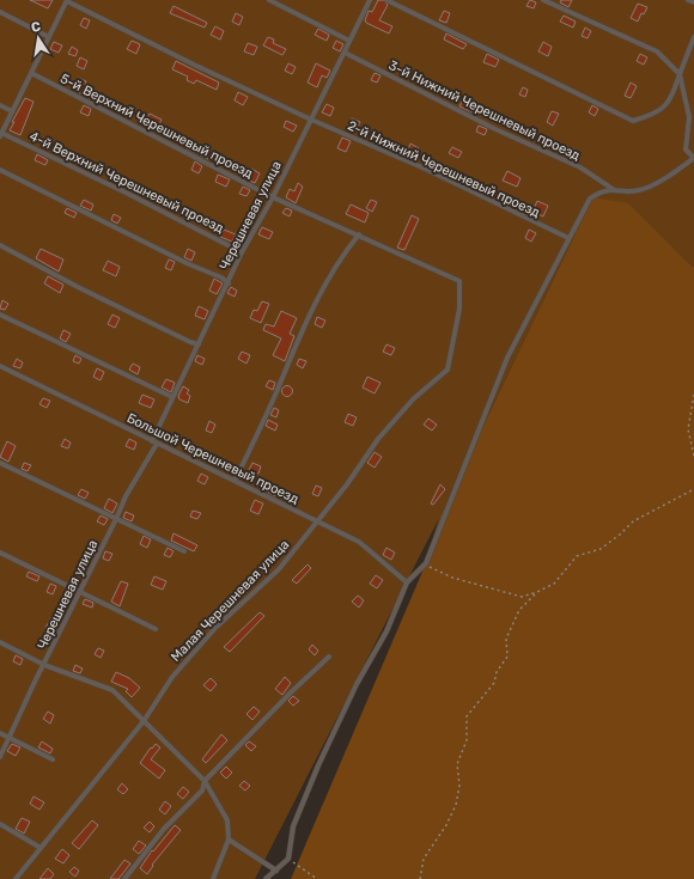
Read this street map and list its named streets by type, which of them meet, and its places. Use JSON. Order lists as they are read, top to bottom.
{
  "streets": {
    "lane": [
      "3-й Нижний Черешневый проезд",
      "5-й Верхний Черешневый проезд",
      "2-й Нижний Черешневый проезд",
      "4-й Верхний Черешневый проезд",
      "Черешневая улица",
      "Большой Черешневый проезд",
      "Малая Черешневая улица"
    ]
  },
  "crossings": [
    ["3-й Нижний Черешневый проезд", "Черешневая улица"],
    ["5-й Верхний Черешневый проезд", "Черешневая улица"],
    ["5-й Верхний Черешневый проезд", "Малая Черешневая улица"],
    ["2-й Нижний Черешневый проезд", "Черешневая улица"],
    ["4-й Верхний Черешневый проезд", "Черешневая улица"],
    ["Черешневая улица", "Большой Черешневый проезд"],
    ["Большой Черешневый проезд", "Малая Черешневая улица"]
  ],
  "north": "top"
}
